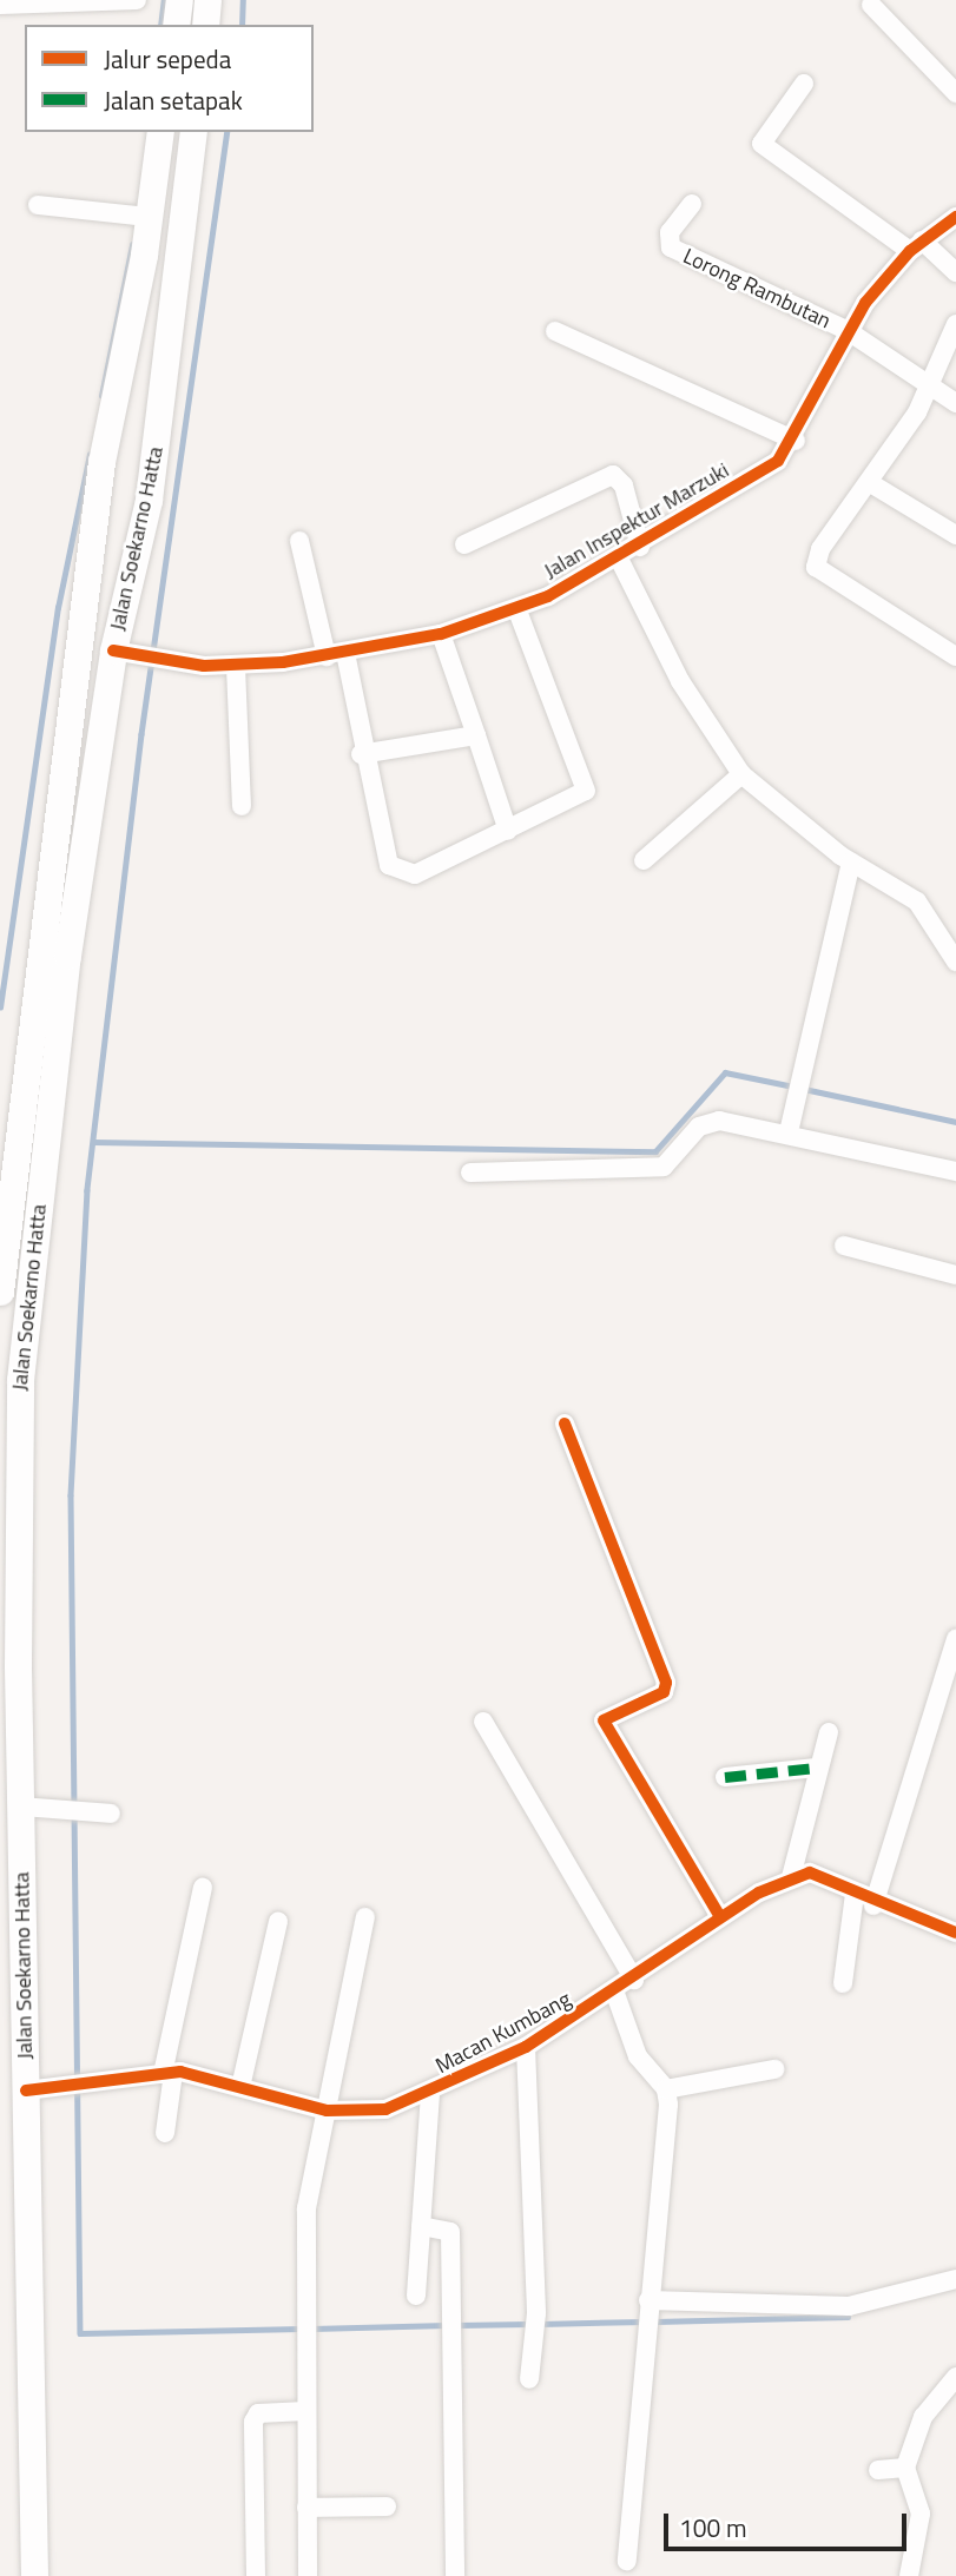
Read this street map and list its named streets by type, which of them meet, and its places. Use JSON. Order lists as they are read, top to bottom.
{
  "streets": {
    "highway": ["Jalan Soekarno Hatta"],
    "street": ["Lorong Rambutan", "Jalan Inspektur Marzuki", "Macan Kumbang"]
  },
  "crossings": [
    ["Lorong Rambutan", "Jalan Inspektur Marzuki"],
    ["Jalan Inspektur Marzuki", "Jalan Soekarno Hatta"],
    ["Jalan Soekarno Hatta", "Macan Kumbang"]
  ],
  "legend": ["Jalur sepeda", "Jalan setapak"],
  "scale_bar": "100 m"
}
